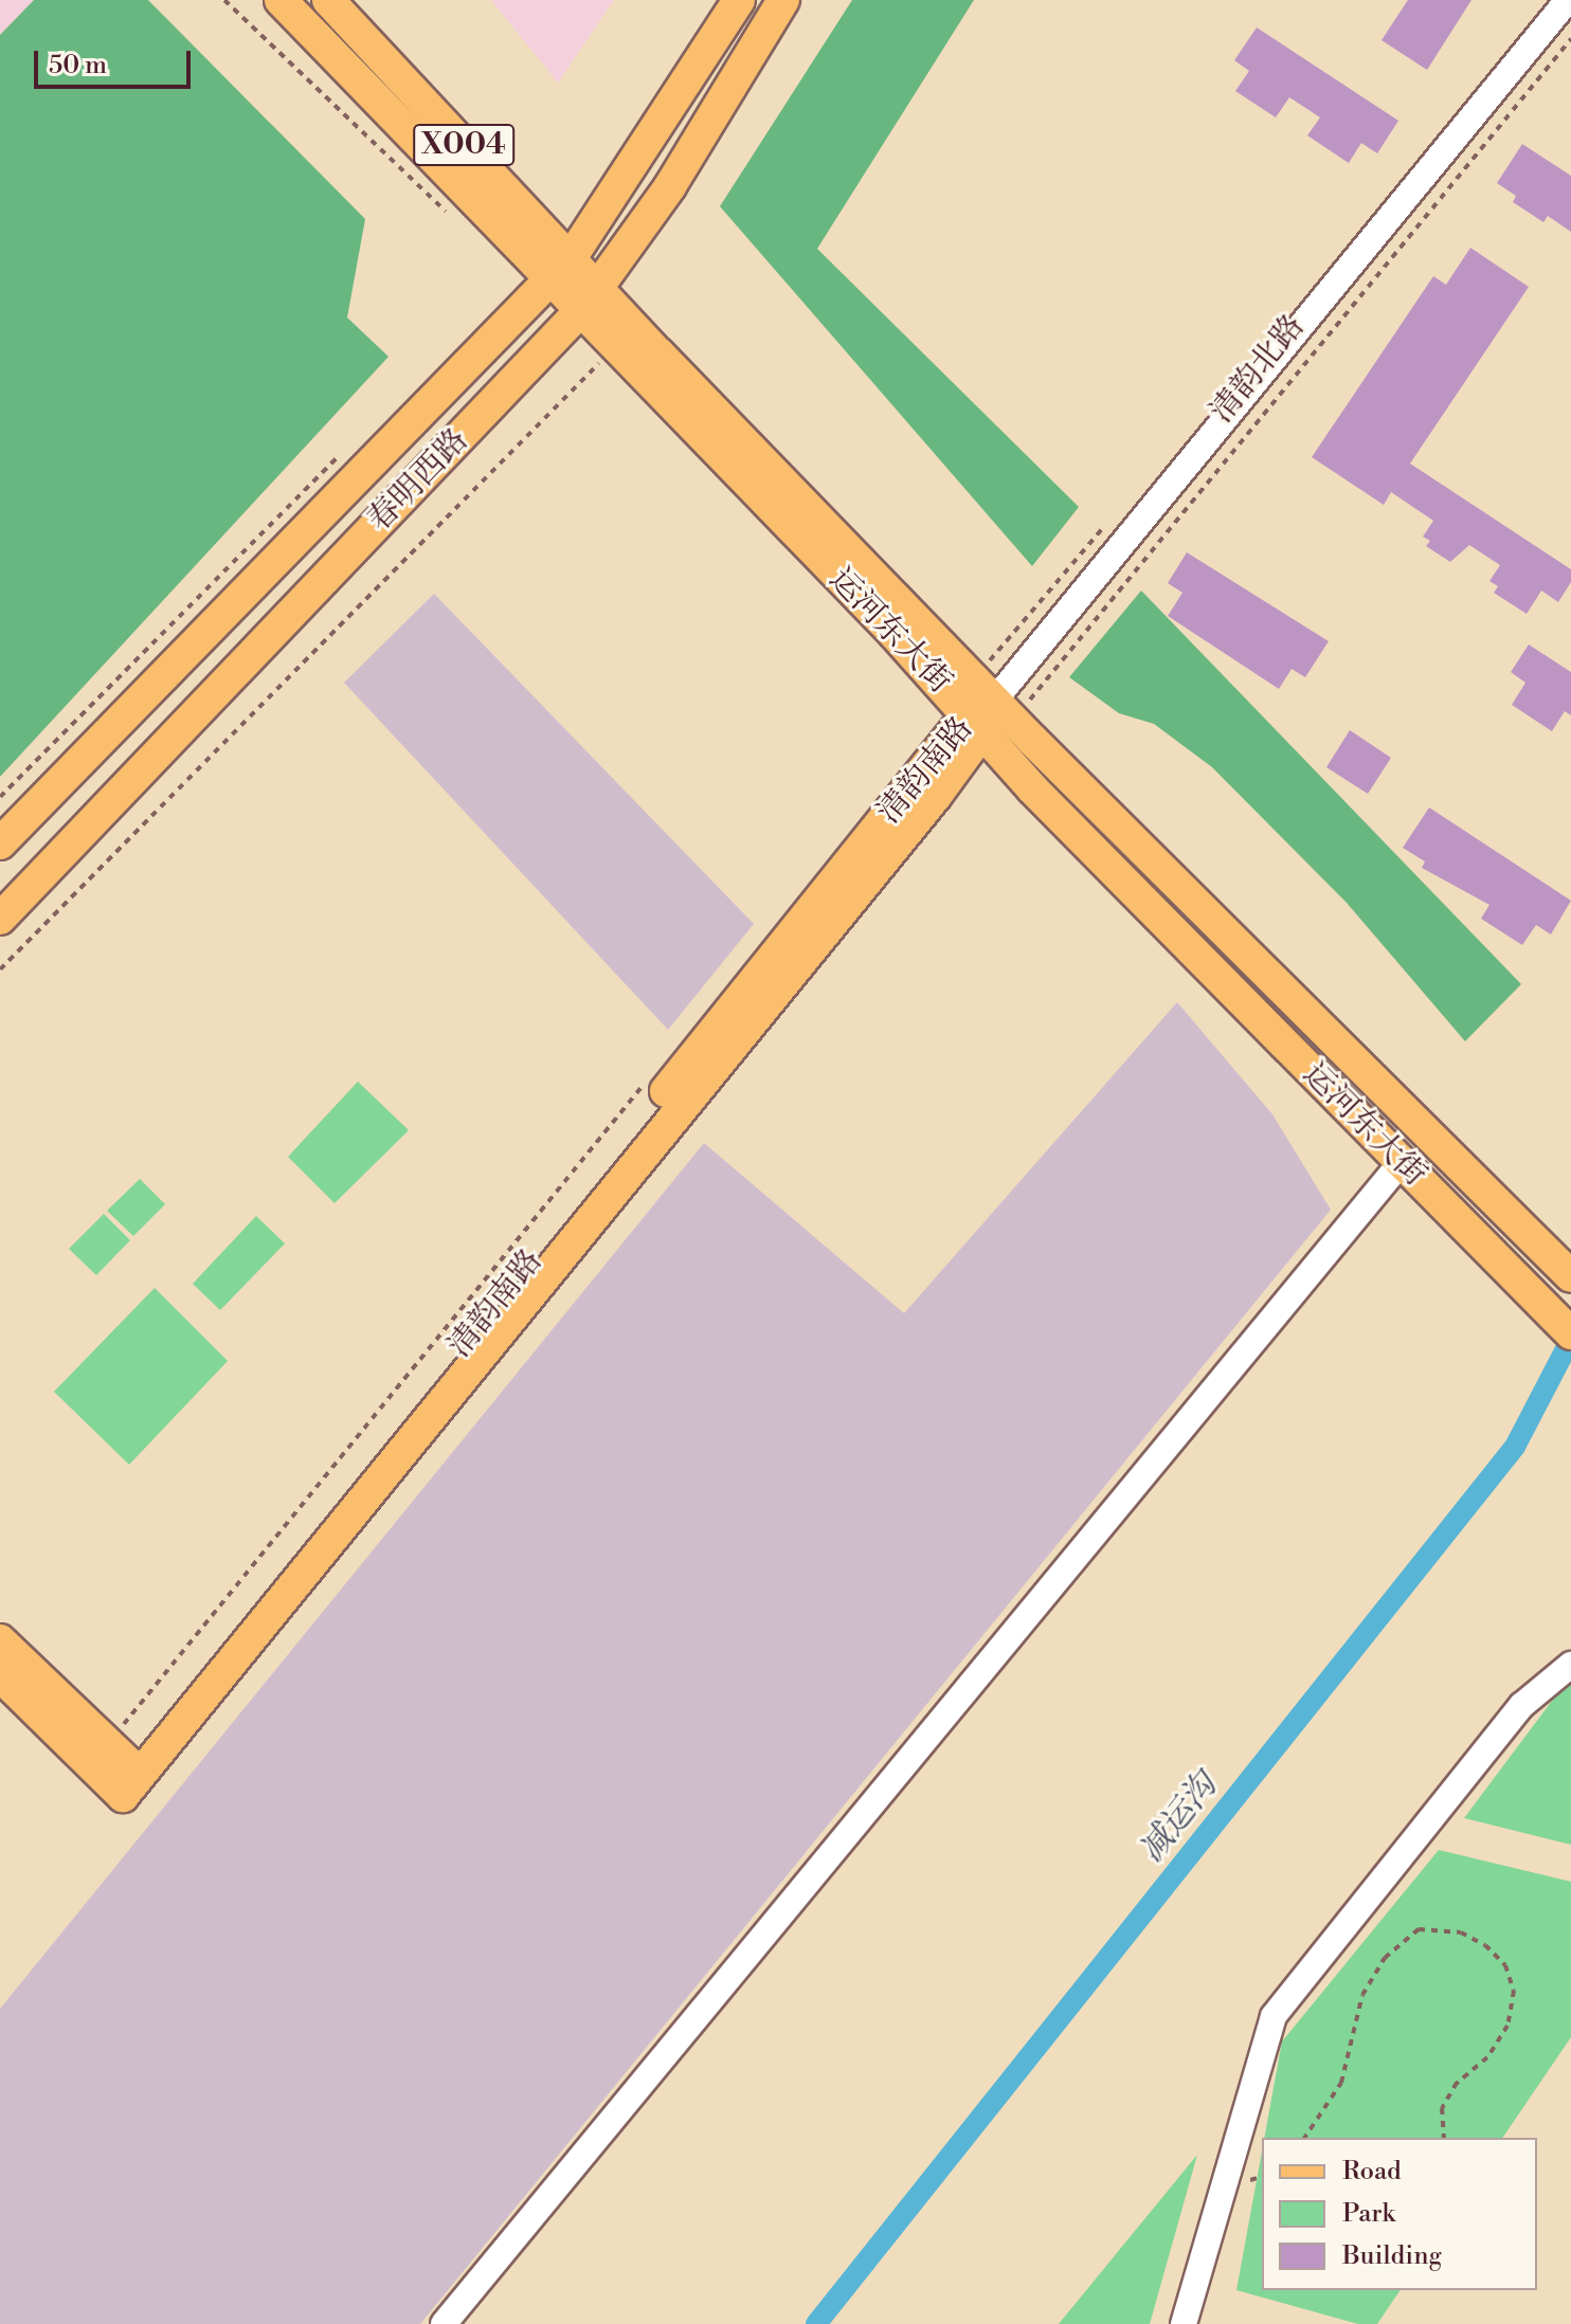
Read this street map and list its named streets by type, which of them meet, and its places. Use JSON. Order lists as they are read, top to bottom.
{
  "streets": {
    "main road": [
      "X004",
      "春明西路",
      "运河东大街",
      "清韵南路"
    ],
    "street": ["清韵北路"]
  },
  "crossings": [
    ["清韵北路", "运河东大街"],
    ["清韵北路", "清韵南路"],
    ["春明西路", "运河东大街"],
    ["运河东大街", "清韵南路"]
  ],
  "water": ["减运沟"],
  "legend": ["Road", "Park", "Building"],
  "scale_bar": "50 m"
}
